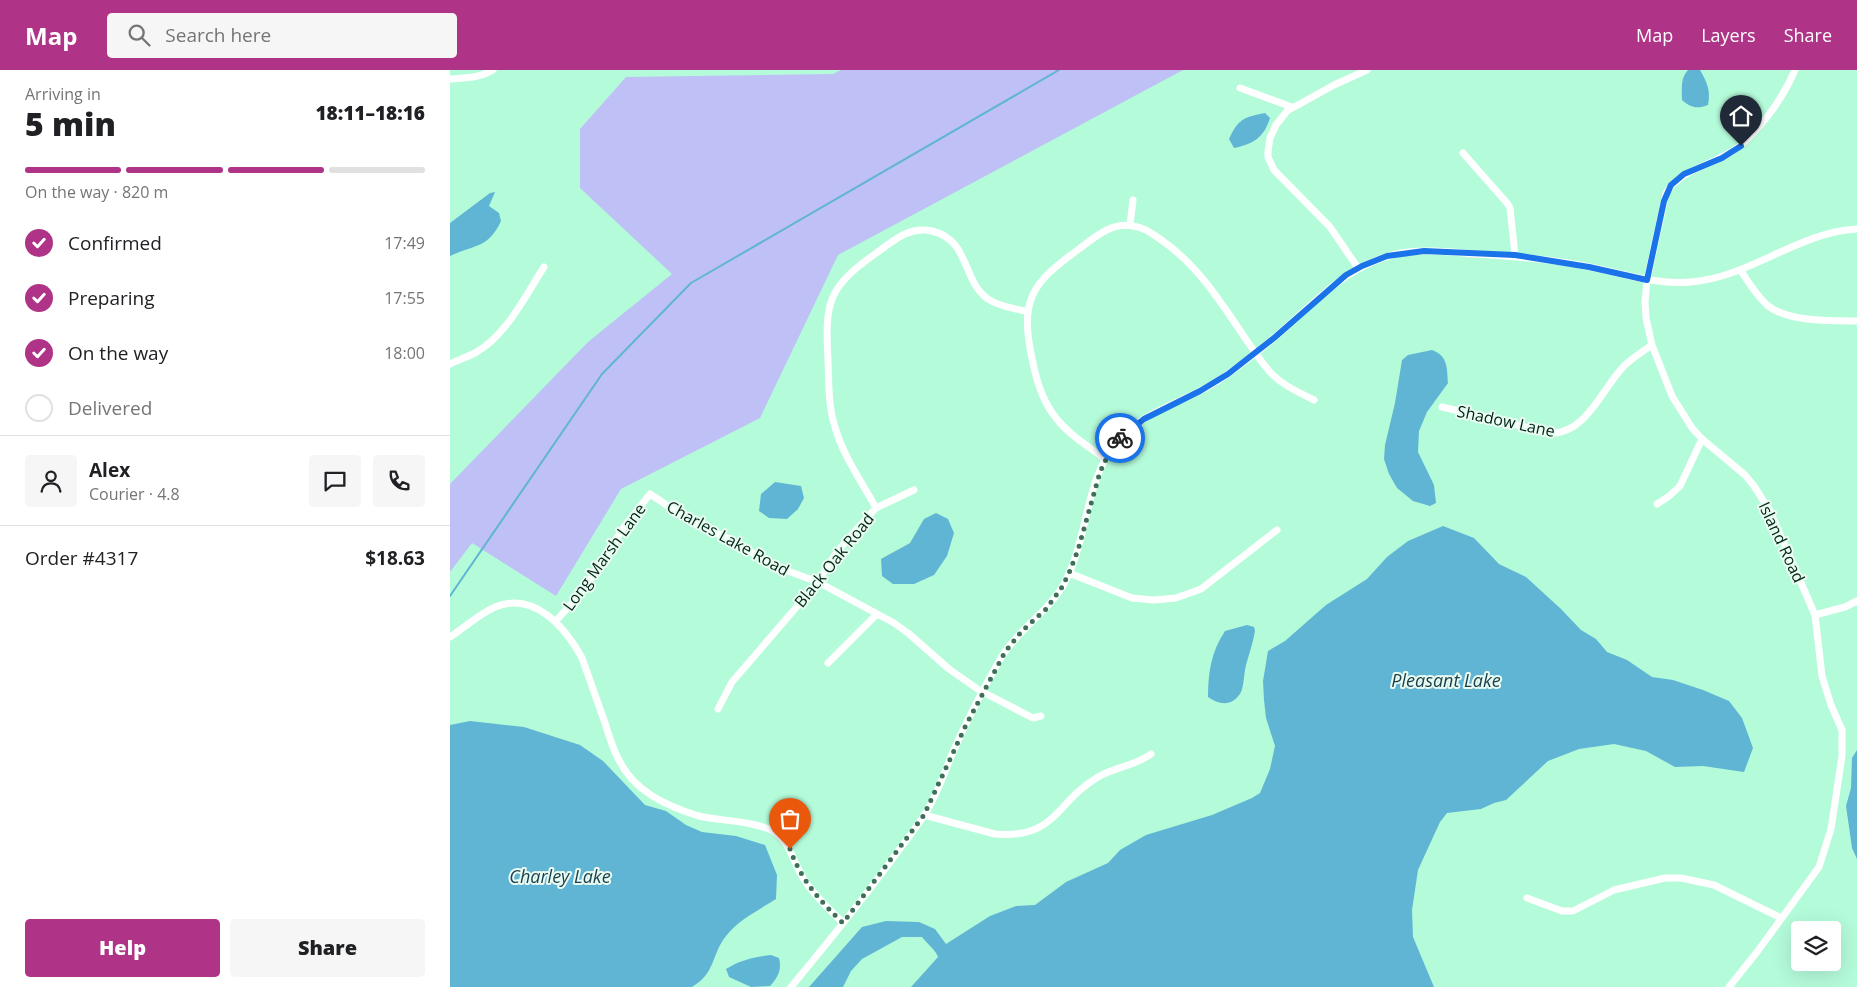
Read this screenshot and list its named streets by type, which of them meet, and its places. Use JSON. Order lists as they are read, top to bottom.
{
  "streets": {
    "street": [
      "Shadow Lane",
      "Charles Lake Road",
      "Island Road",
      "Long Marsh Lane",
      "Black Oak Road"
    ]
  },
  "crossings": [
    ["Shadow Lane", "Island Road"],
    ["Charles Lake Road", "Long Marsh Lane"],
    ["Charles Lake Road", "Black Oak Road"]
  ],
  "water": ["Pleasant Lake", "Charley Lake"],
  "page": {
    "header": "Map",
    "search": "Search here",
    "nav": ["Map", "Layers", "Share"],
    "heading": ["5 min", "Arriving in", "18:11–18:16"],
    "panel": [
      "Alex",
      "Courier · 4.8",
      "Order #4317",
      "$18.63"
    ],
    "bar": "On the way · 820 m",
    "list": [
      ["Confirmed", "17:49"],
      ["Preparing", "17:55"],
      ["On the way", "18:00"],
      "Delivered"
    ],
    "buttons": ["Help", "Share"]
  }
}
